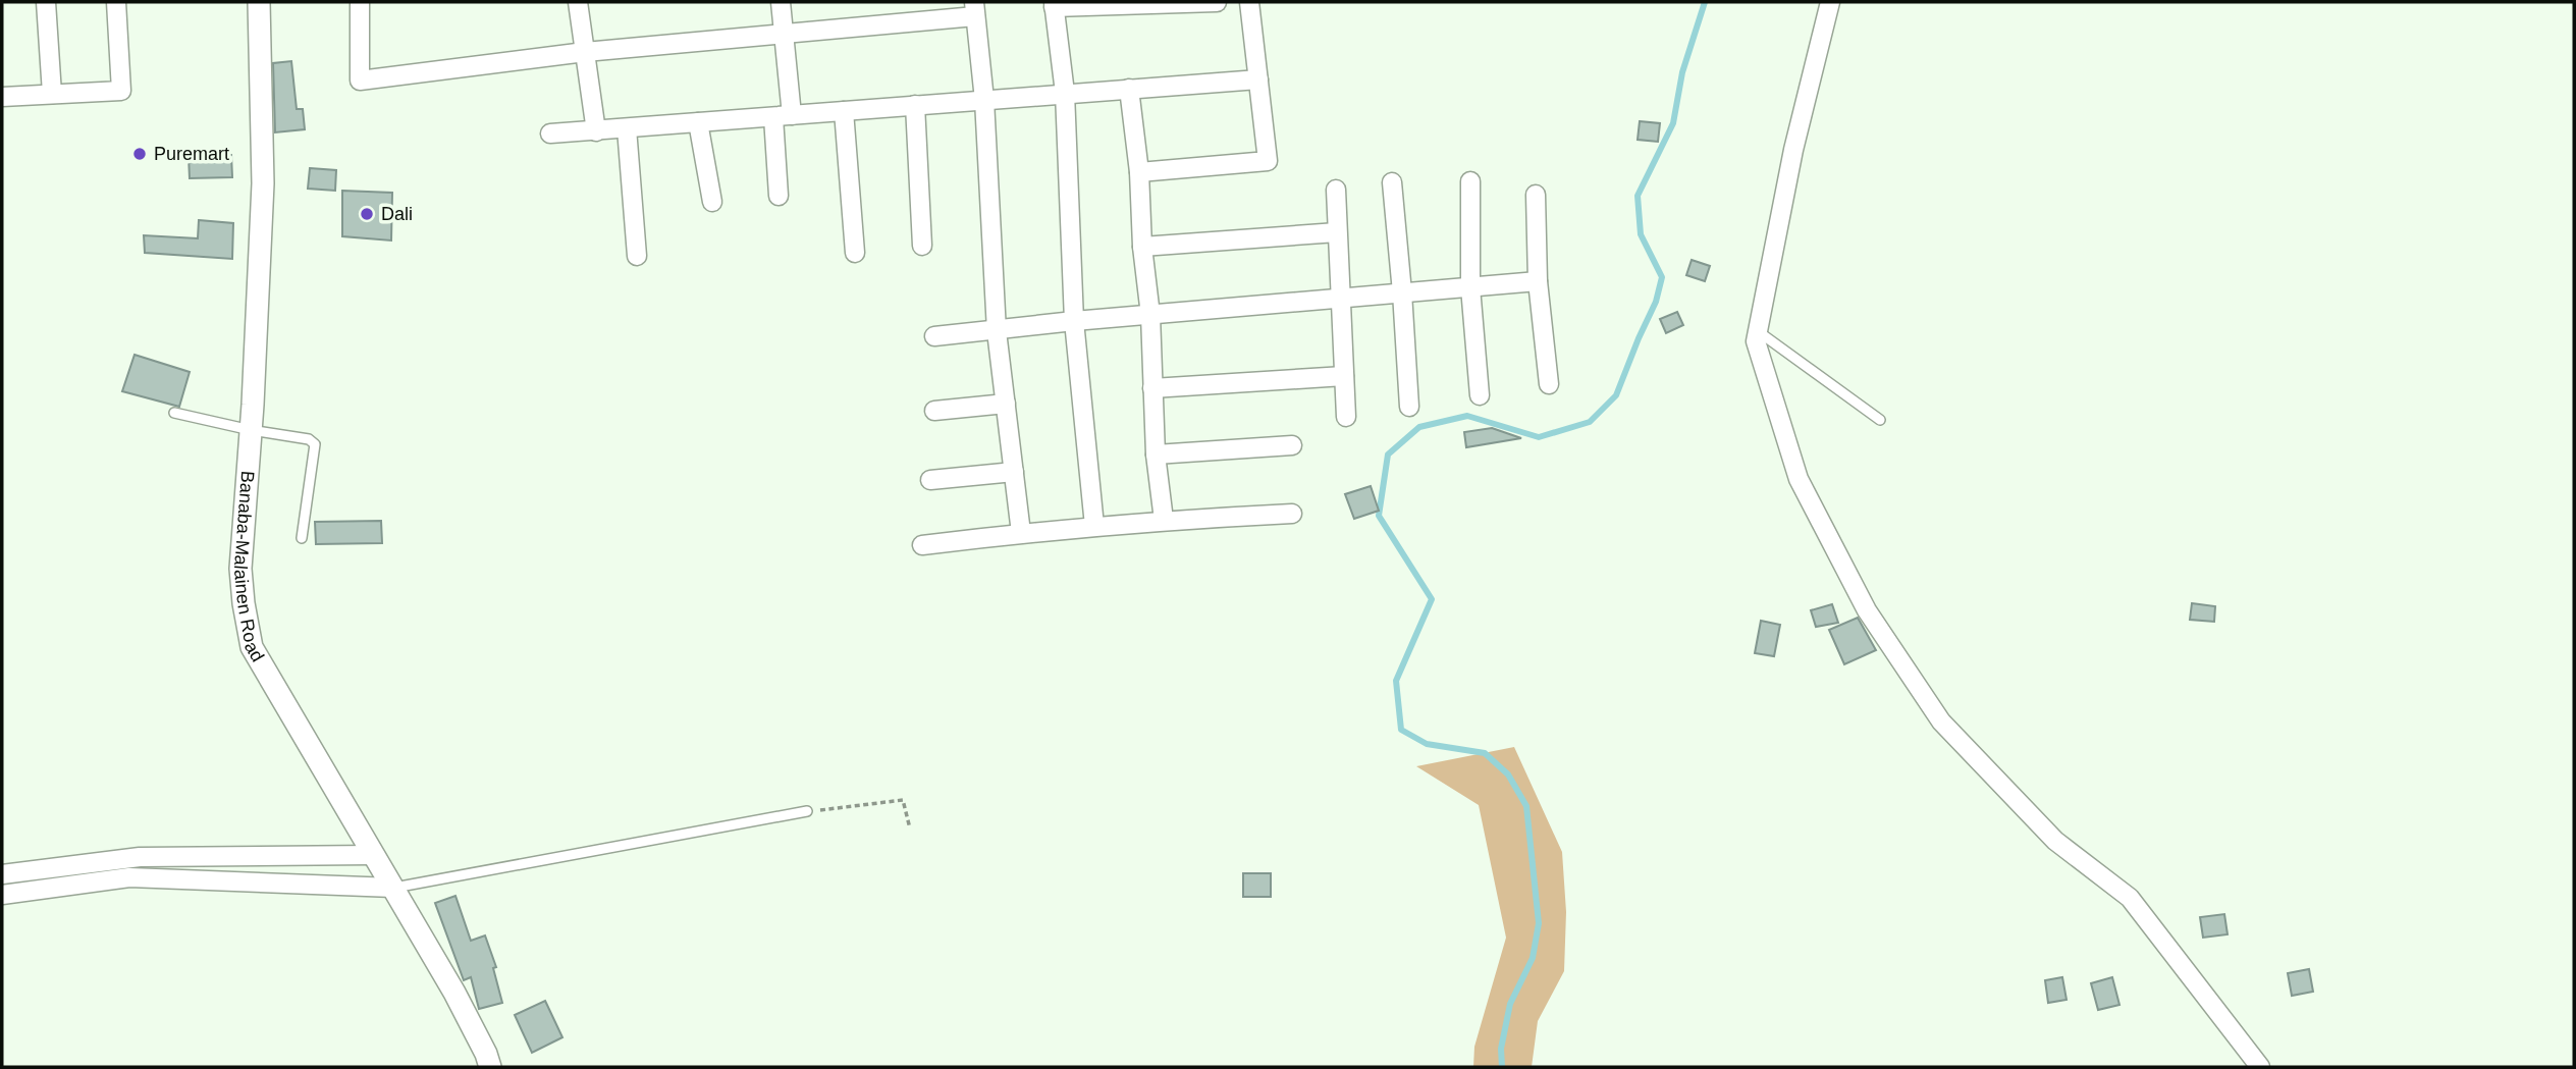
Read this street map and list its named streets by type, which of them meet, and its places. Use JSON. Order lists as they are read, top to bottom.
{
  "streets": {
    "street": ["Banaba-Malainen Road"]
  },
  "places": ["Puremart", "Dali"]
}
